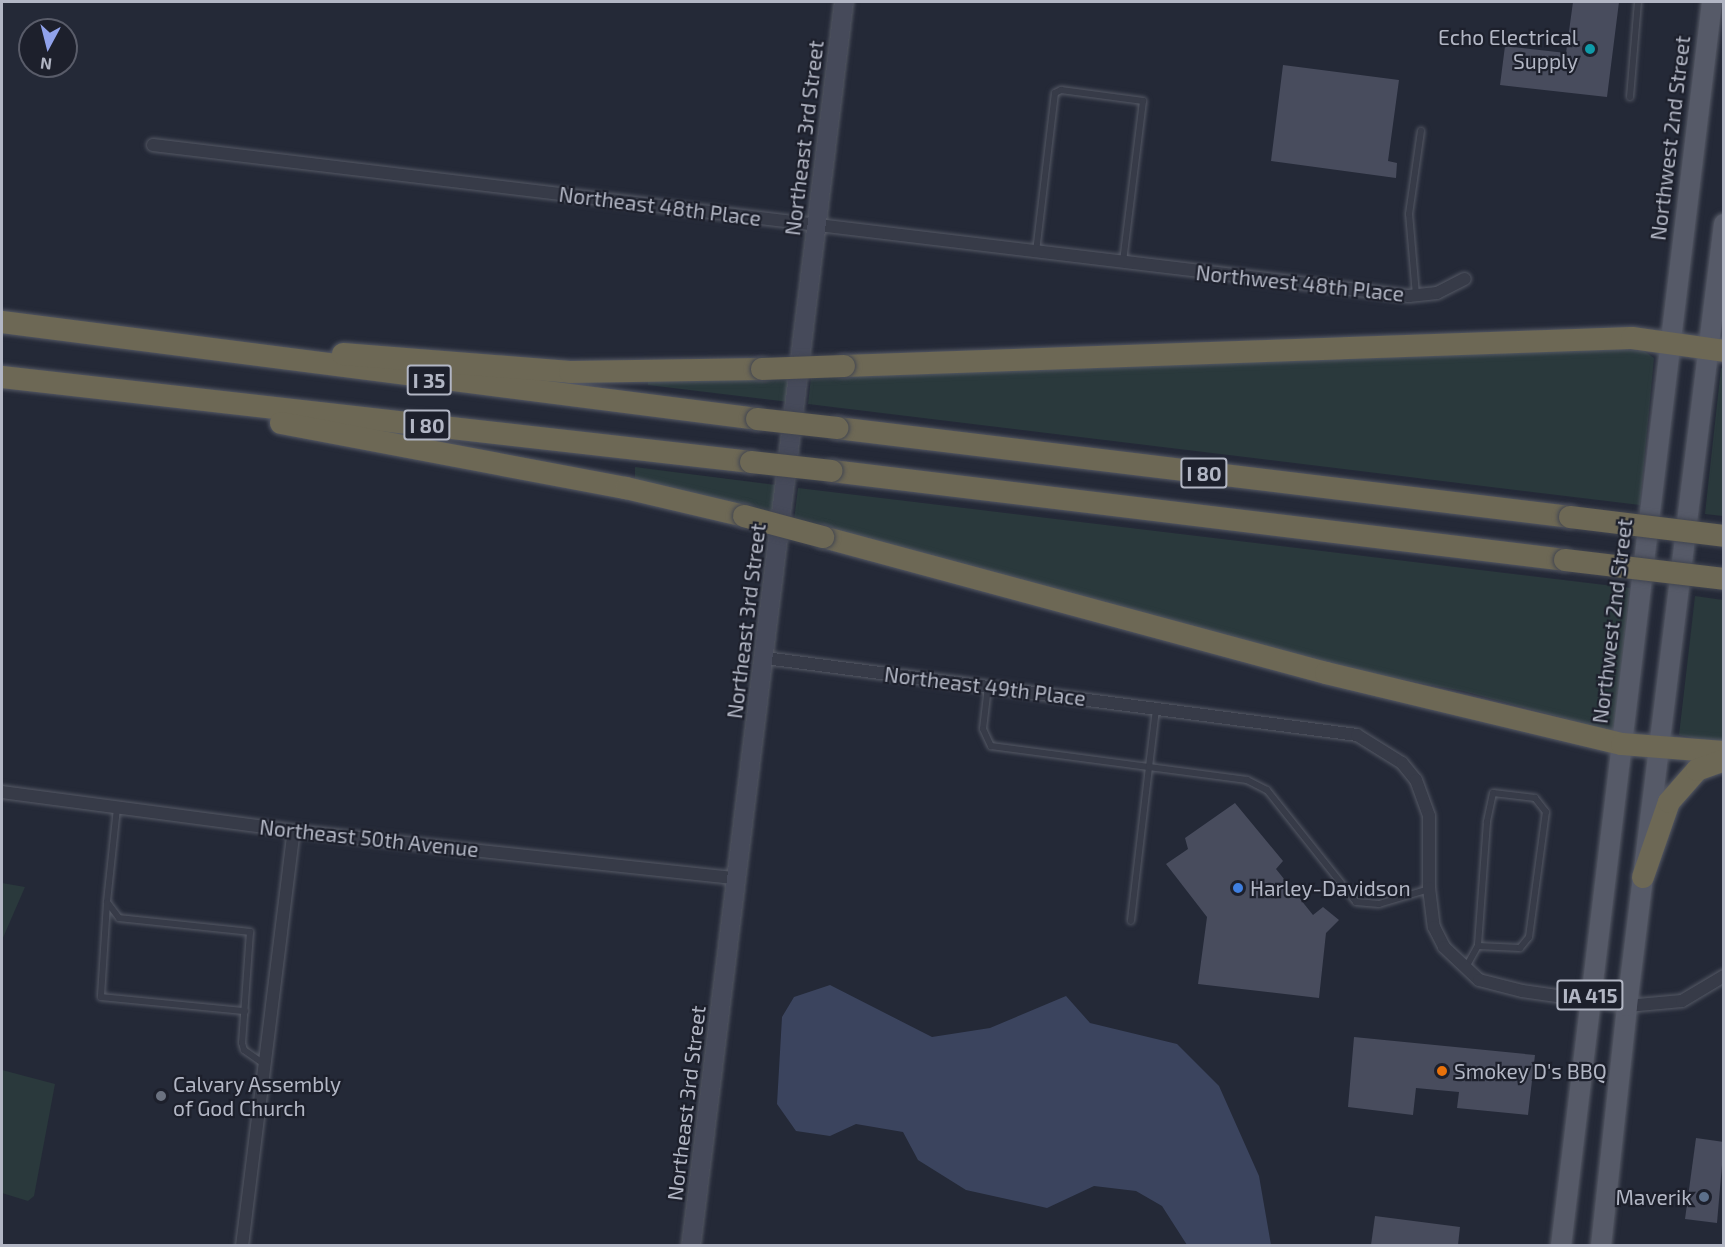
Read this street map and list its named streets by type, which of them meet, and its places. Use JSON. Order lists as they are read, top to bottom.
{
  "streets": {
    "highway": ["I 35", "I 80"],
    "main road": ["Northwest 2nd Street", "IA 415"],
    "street": [
      "Northeast 3rd Street",
      "Northeast 48th Place",
      "Northwest 48th Place",
      "Northeast 49th Place",
      "Northeast 50th Avenue"
    ]
  },
  "crossings": [
    ["Northeast 3rd Street", "Northeast 48th Place"],
    ["Northeast 3rd Street", "Northeast 49th Place"],
    ["Northeast 3rd Street", "Northeast 50th Avenue"],
    ["Northeast 48th Place", "Northwest 48th Place"],
    ["I 35", "I 80"]
  ],
  "places": [
    "Echo Electrical Supply",
    "Harley-Davidson",
    "Smokey D's BBQ",
    "Calvary Assembly of God Church",
    "Maverik"
  ],
  "north": "bottom"
}
